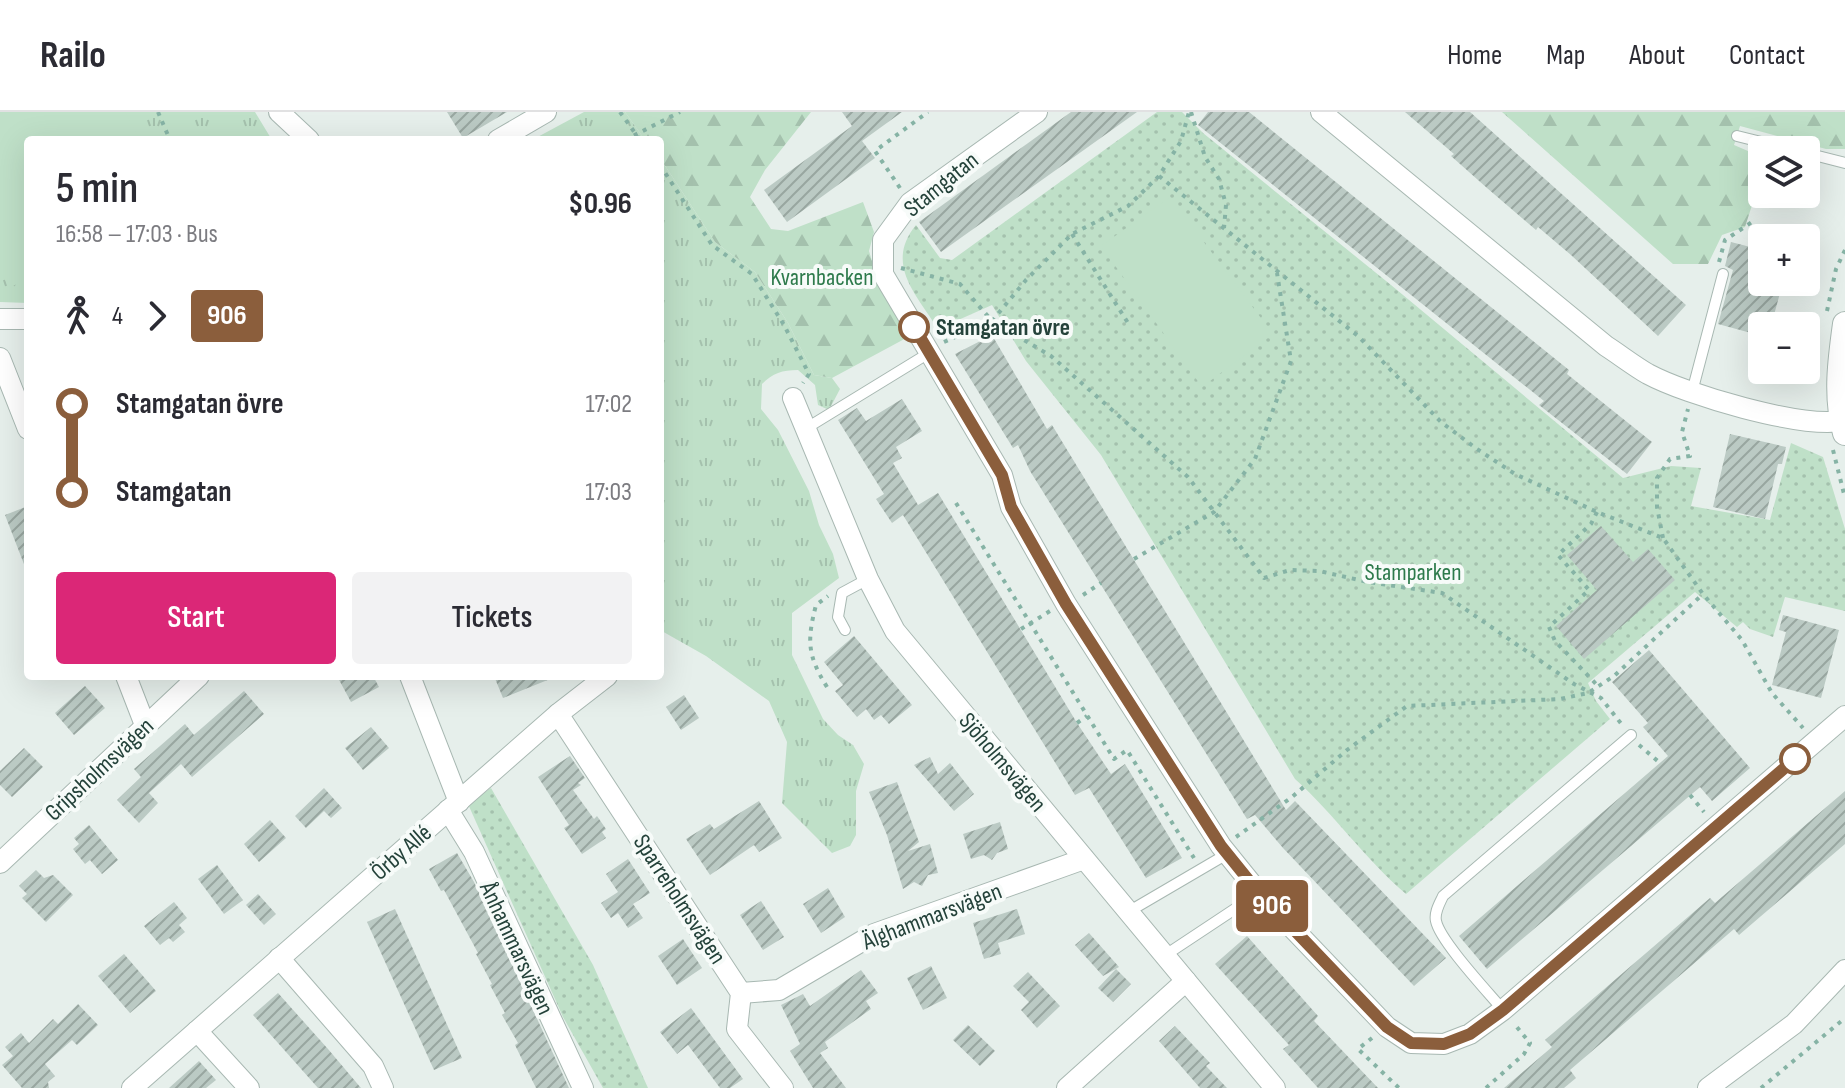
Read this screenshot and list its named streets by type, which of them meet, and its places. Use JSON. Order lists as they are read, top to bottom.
{
  "streets": {
    "street": [
      "Stamgatan",
      "Sjöholmsvägen",
      "Gripsholmsvägen",
      "Örby Allé",
      "Sparreholmsvägen",
      "Älghammarsvägen",
      "Ånhammarsvägen"
    ]
  },
  "crossings": [
    ["Sjöholmsvägen", "Älghammarsvägen"],
    ["Örby Allé", "Sparreholmsvägen"],
    ["Örby Allé", "Ånhammarsvägen"],
    ["Sparreholmsvägen", "Älghammarsvägen"]
  ],
  "parks": ["Kvarnbacken", "Stamparken"],
  "places": ["Stamgatan övre"],
  "lines": ["bus line 906"],
  "page": {
    "header": "Railo",
    "nav": [
      "Home",
      "Map",
      "About",
      "Contact"
    ],
    "on_map": "906",
    "map_buttons": ["+", "−"],
    "heading": ["5 min", "16:58 – 17:03 · Bus", "$0.96"],
    "legs": ["4", "906"],
    "list": [
      {
        "name": "Stamgatan övre",
        "value": "17:02"
      },
      {
        "name": "Stamgatan",
        "value": "17:03"
      }
    ],
    "buttons": ["Start", "Tickets"]
  }
}
